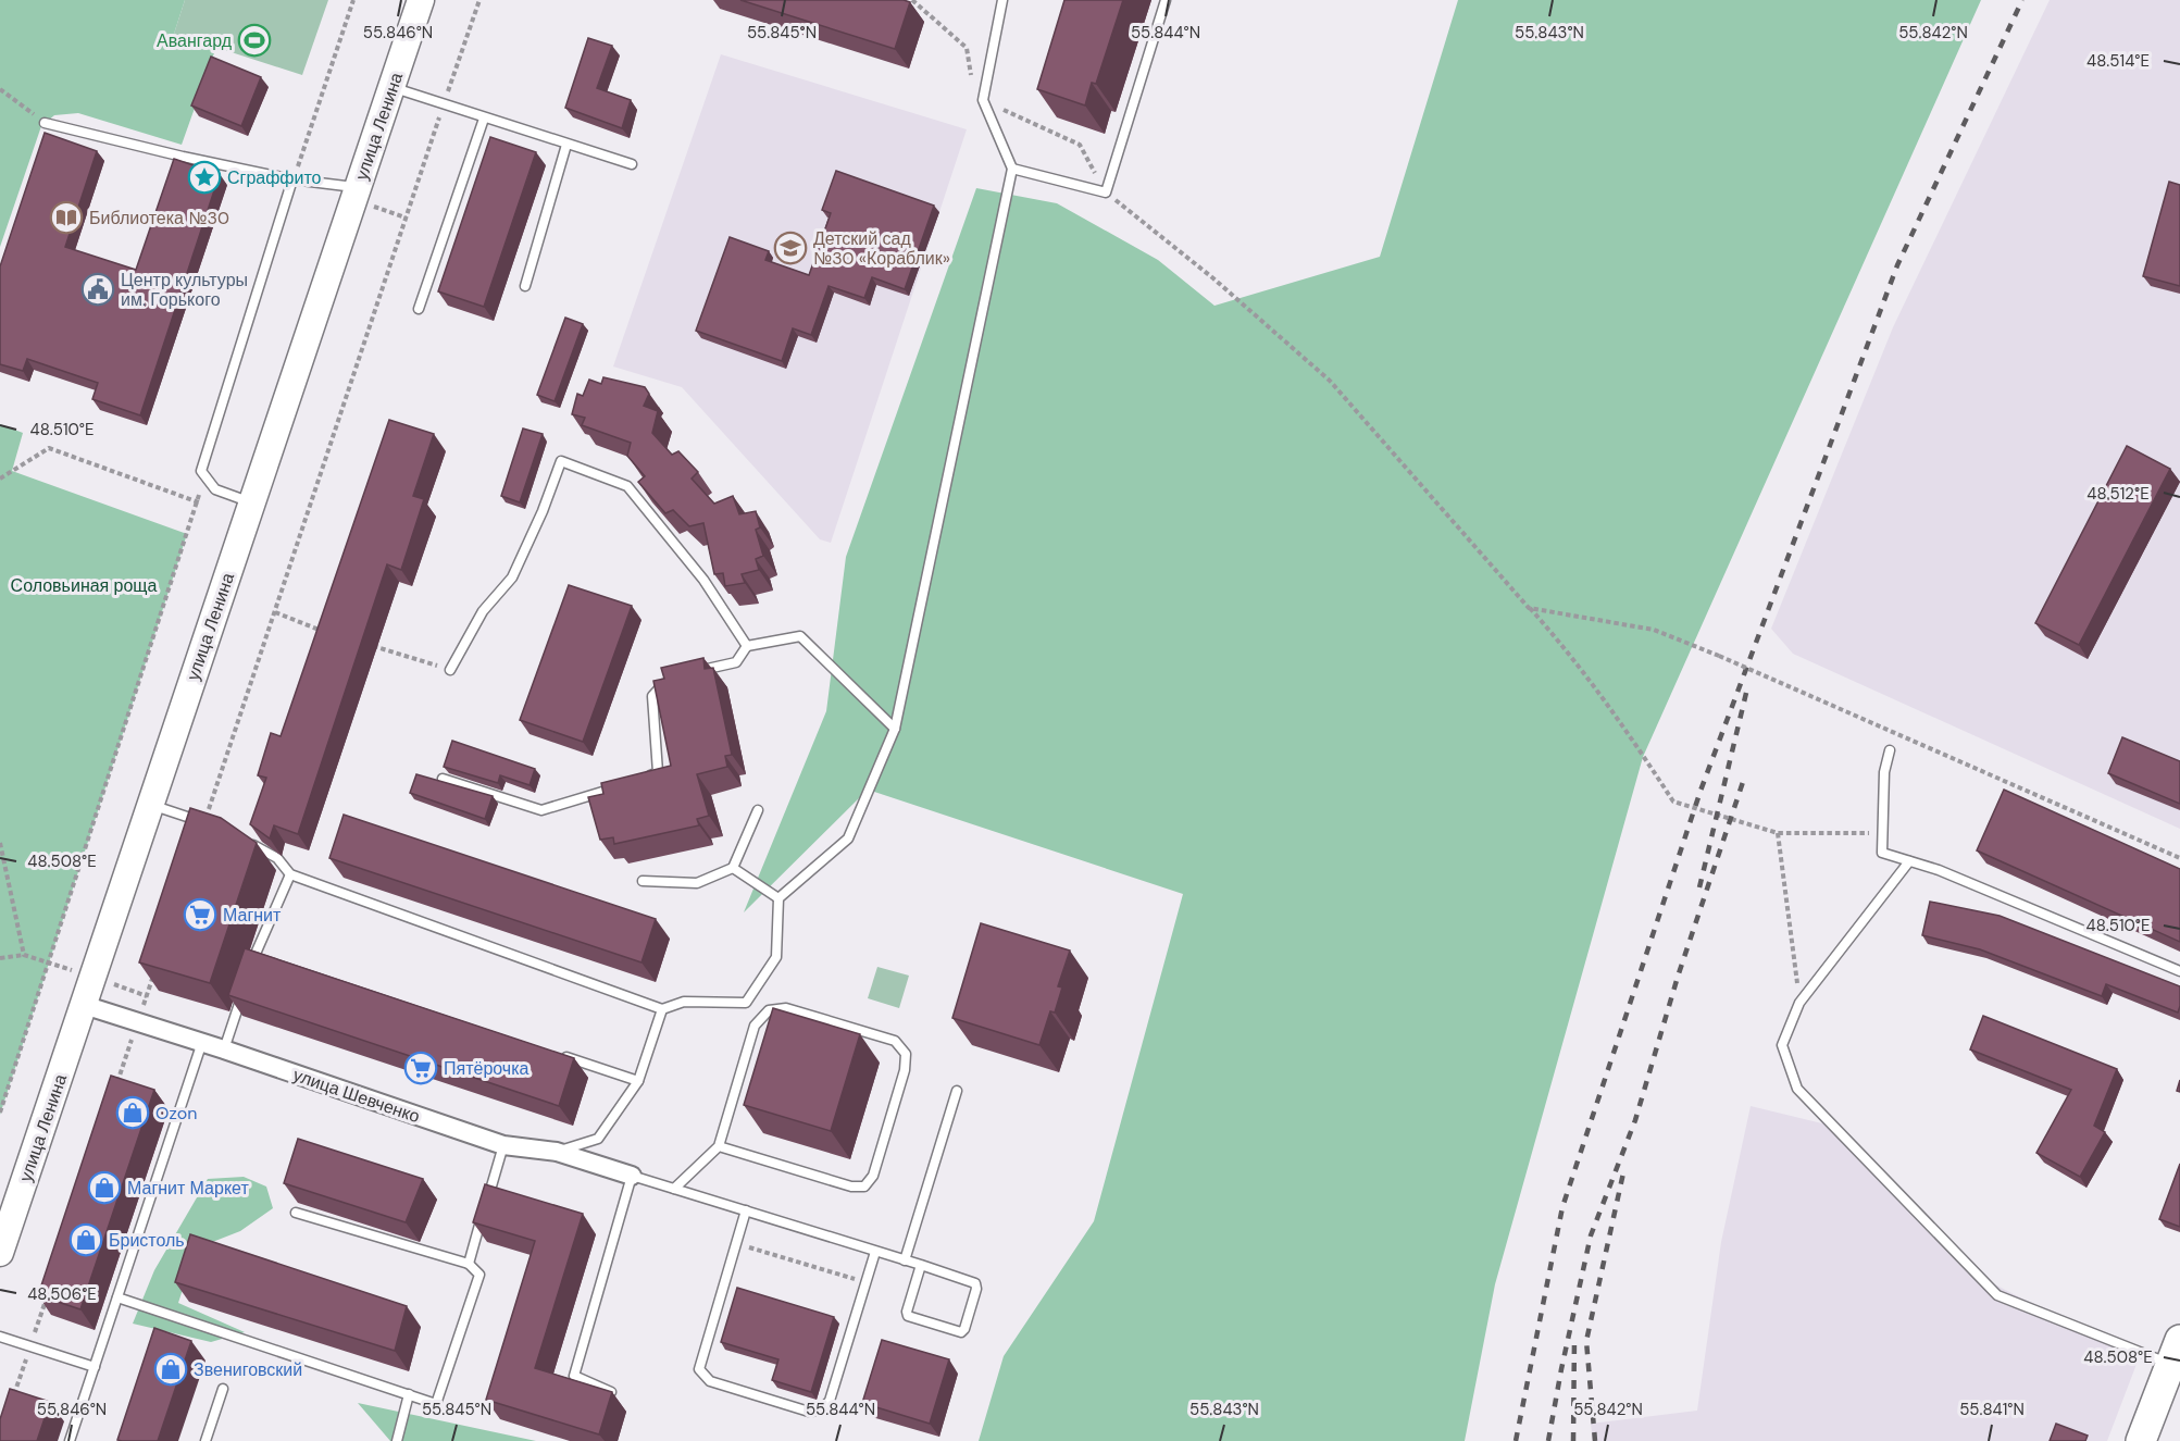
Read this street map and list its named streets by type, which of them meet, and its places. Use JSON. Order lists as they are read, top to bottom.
{
  "streets": {
    "main road": ["улица Ленина"],
    "street": ["улица Шевченко"]
  },
  "crossings": [
    ["улица Ленина", "улица Шевченко"]
  ],
  "parks": ["Соловьиная роща"],
  "places": {
    "sports": ["Авангард"],
    "place": ["Сграффито"],
    "library": ["Библиотека №30"],
    "school or university": ["Детский сад №30 «Кораблик»"],
    "public building": ["Центр культуры им. Горького"],
    "supermarket": ["Магнит", "Пятёрочка"],
    "shop": [
      "Ozon",
      "Магнит Маркет",
      "Бристоль",
      "Звениговский"
    ]
  },
  "coordinates": [
    "55.846°N",
    "55.845°N",
    "55.844°N",
    "55.843°N",
    "55.842°N",
    "48.514°E",
    "48.510°E",
    "48.512°E",
    "48.508°E",
    "48.506°E",
    "55.841°N"
  ]
}
